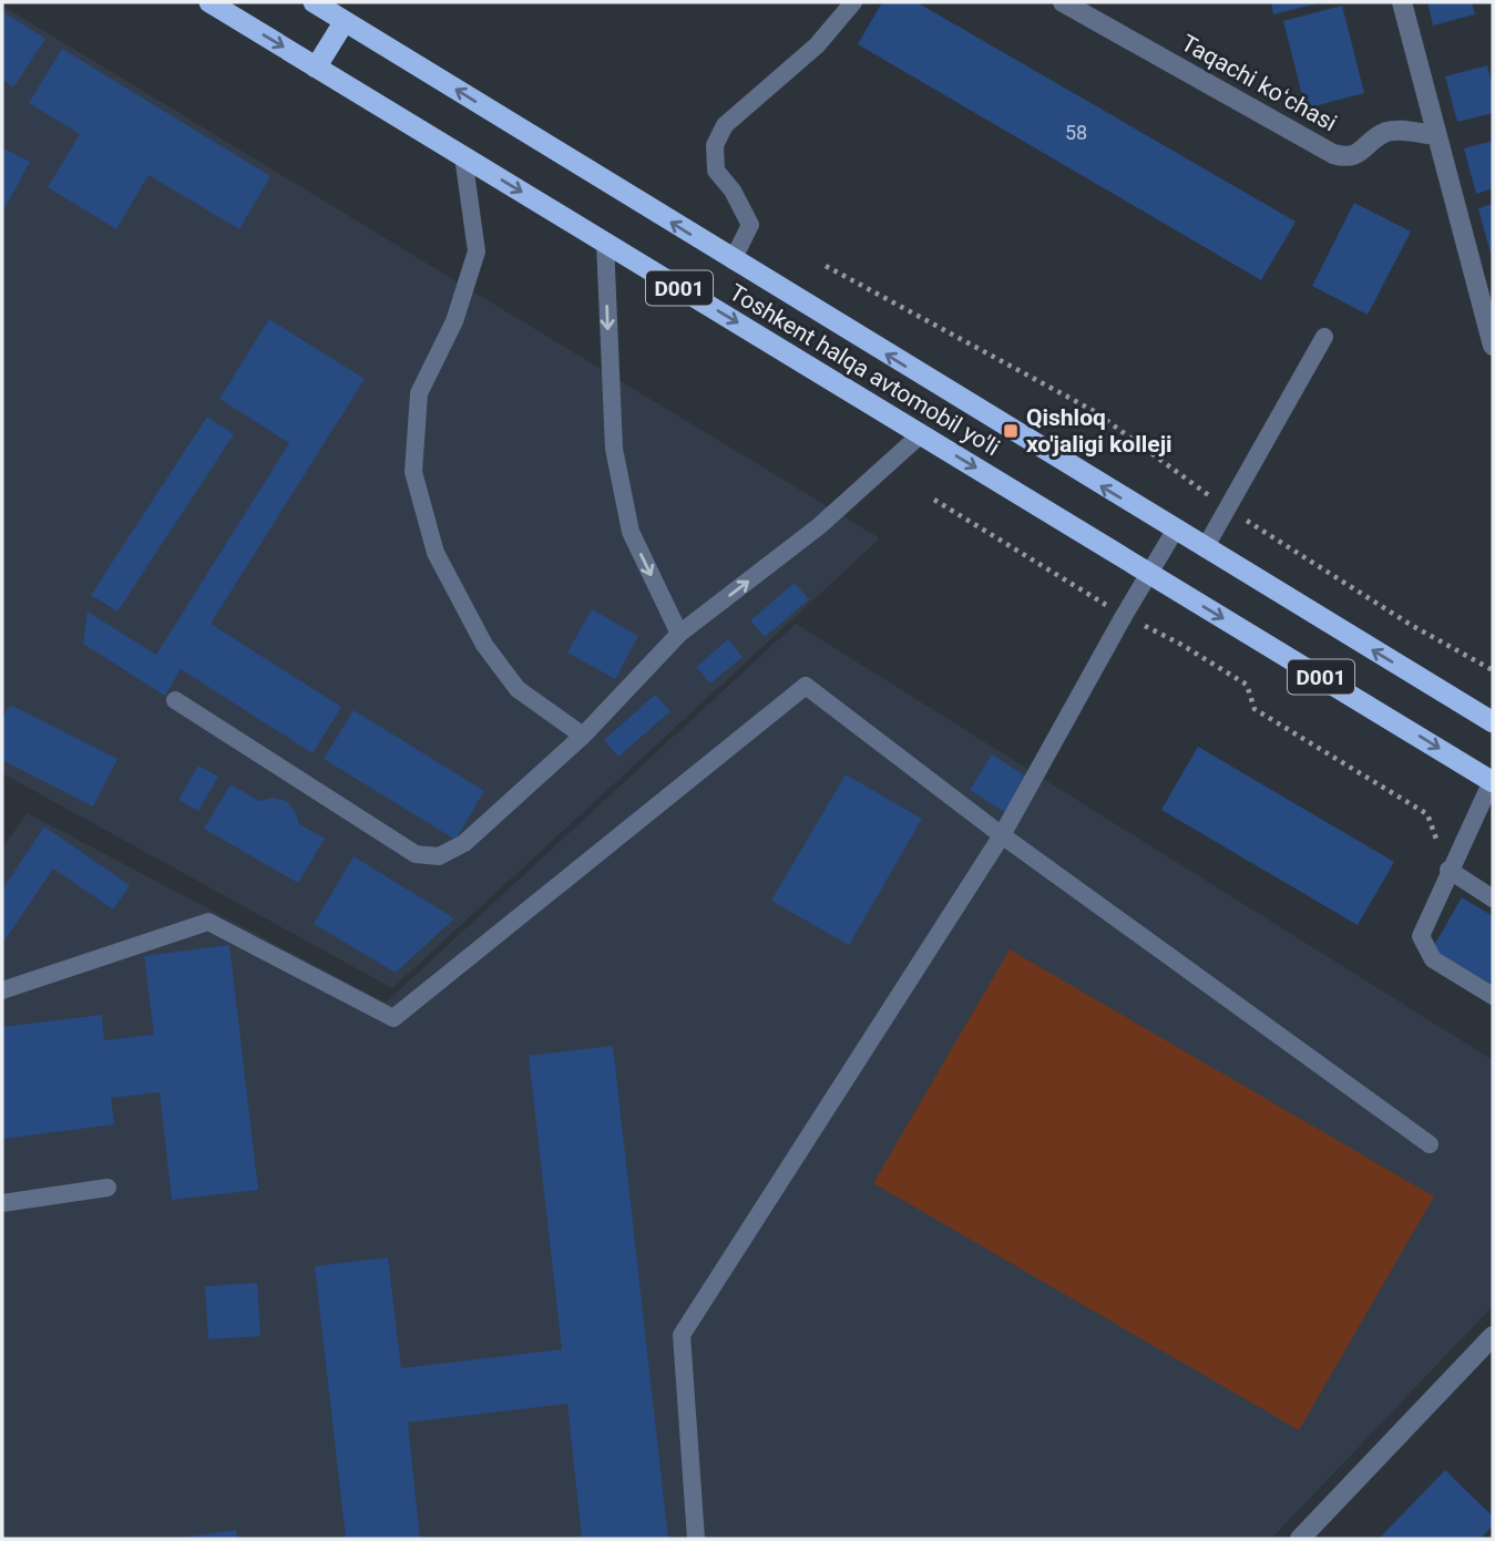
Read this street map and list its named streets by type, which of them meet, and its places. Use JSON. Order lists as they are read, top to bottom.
{
  "streets": {
    "highway": ["D001", "Toshkent halqa avtomobil yo'li"],
    "street": ["Taqachi koʻchasi"]
  },
  "places": {
    "transit": ["Qishloq xo'jaligi kolleji"]
  },
  "house_numbers": ["58"]
}
